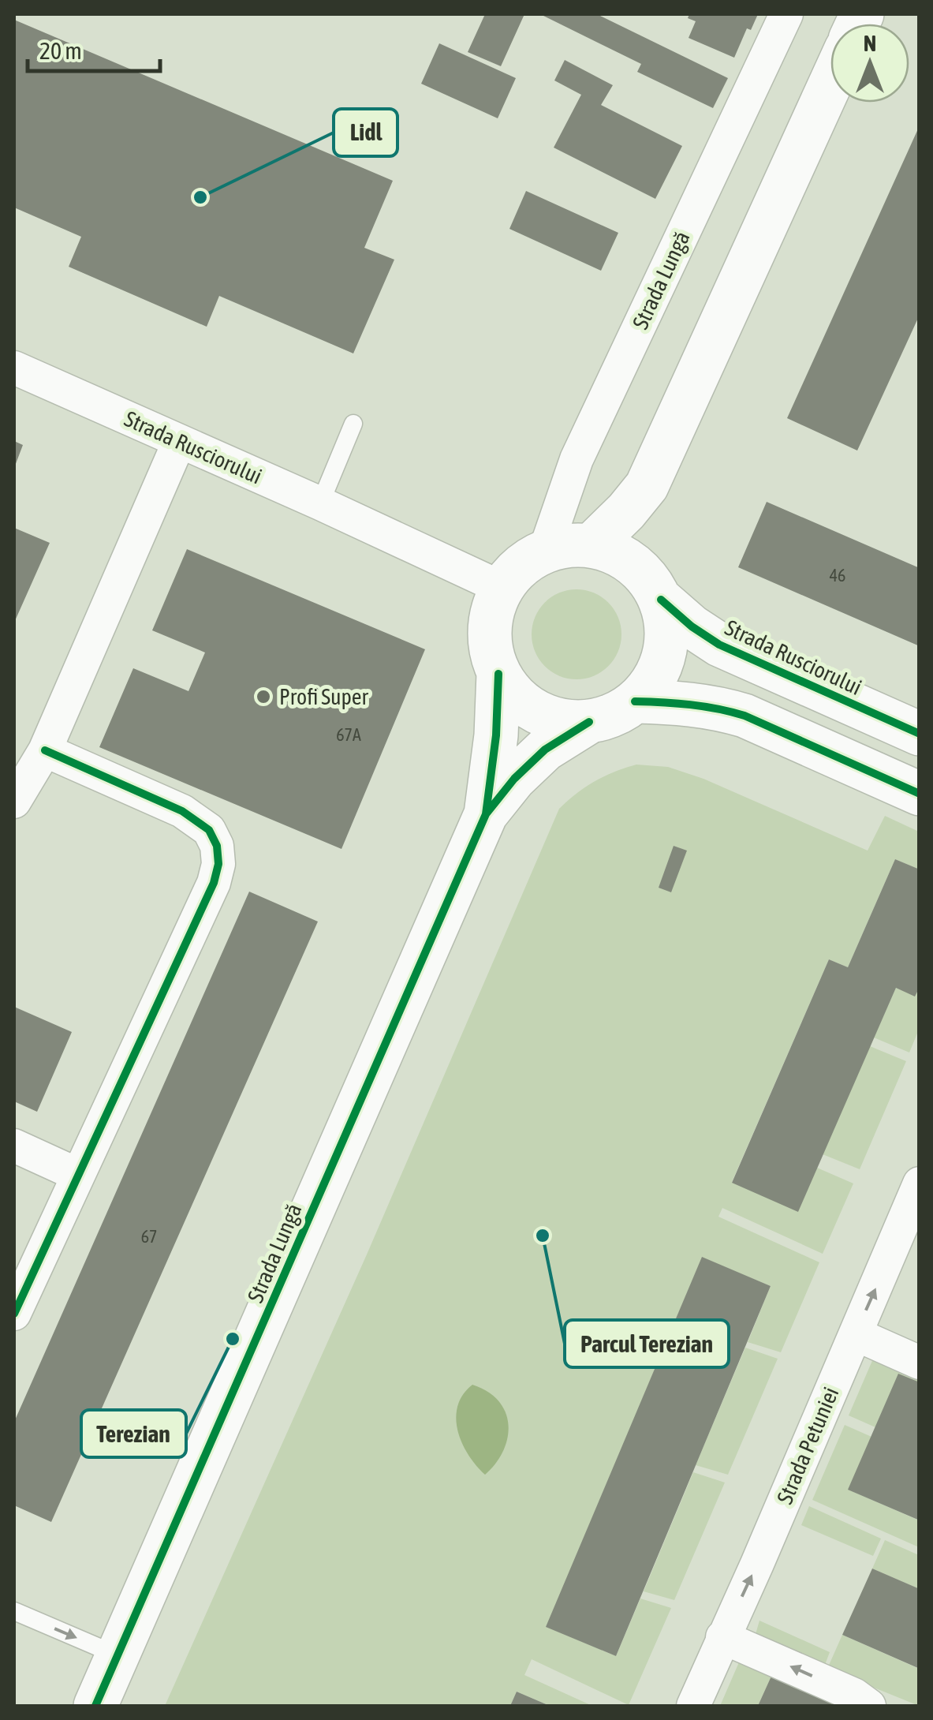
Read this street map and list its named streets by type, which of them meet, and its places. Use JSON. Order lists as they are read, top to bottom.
{
  "streets": {
    "main road": ["Strada Lungă", "Strada Rusciorului"],
    "street": ["Strada Petuniei"]
  },
  "crossings": [
    ["Strada Lungă", "Strada Rusciorului"]
  ],
  "one_way": ["Strada Petuniei"],
  "places": [
    "Lidl",
    "Profi Super",
    "Parcul Terezian",
    "Terezian"
  ],
  "house_numbers": ["46", "67A", "67"],
  "scale_bar": "20 m",
  "north": "top"
}
